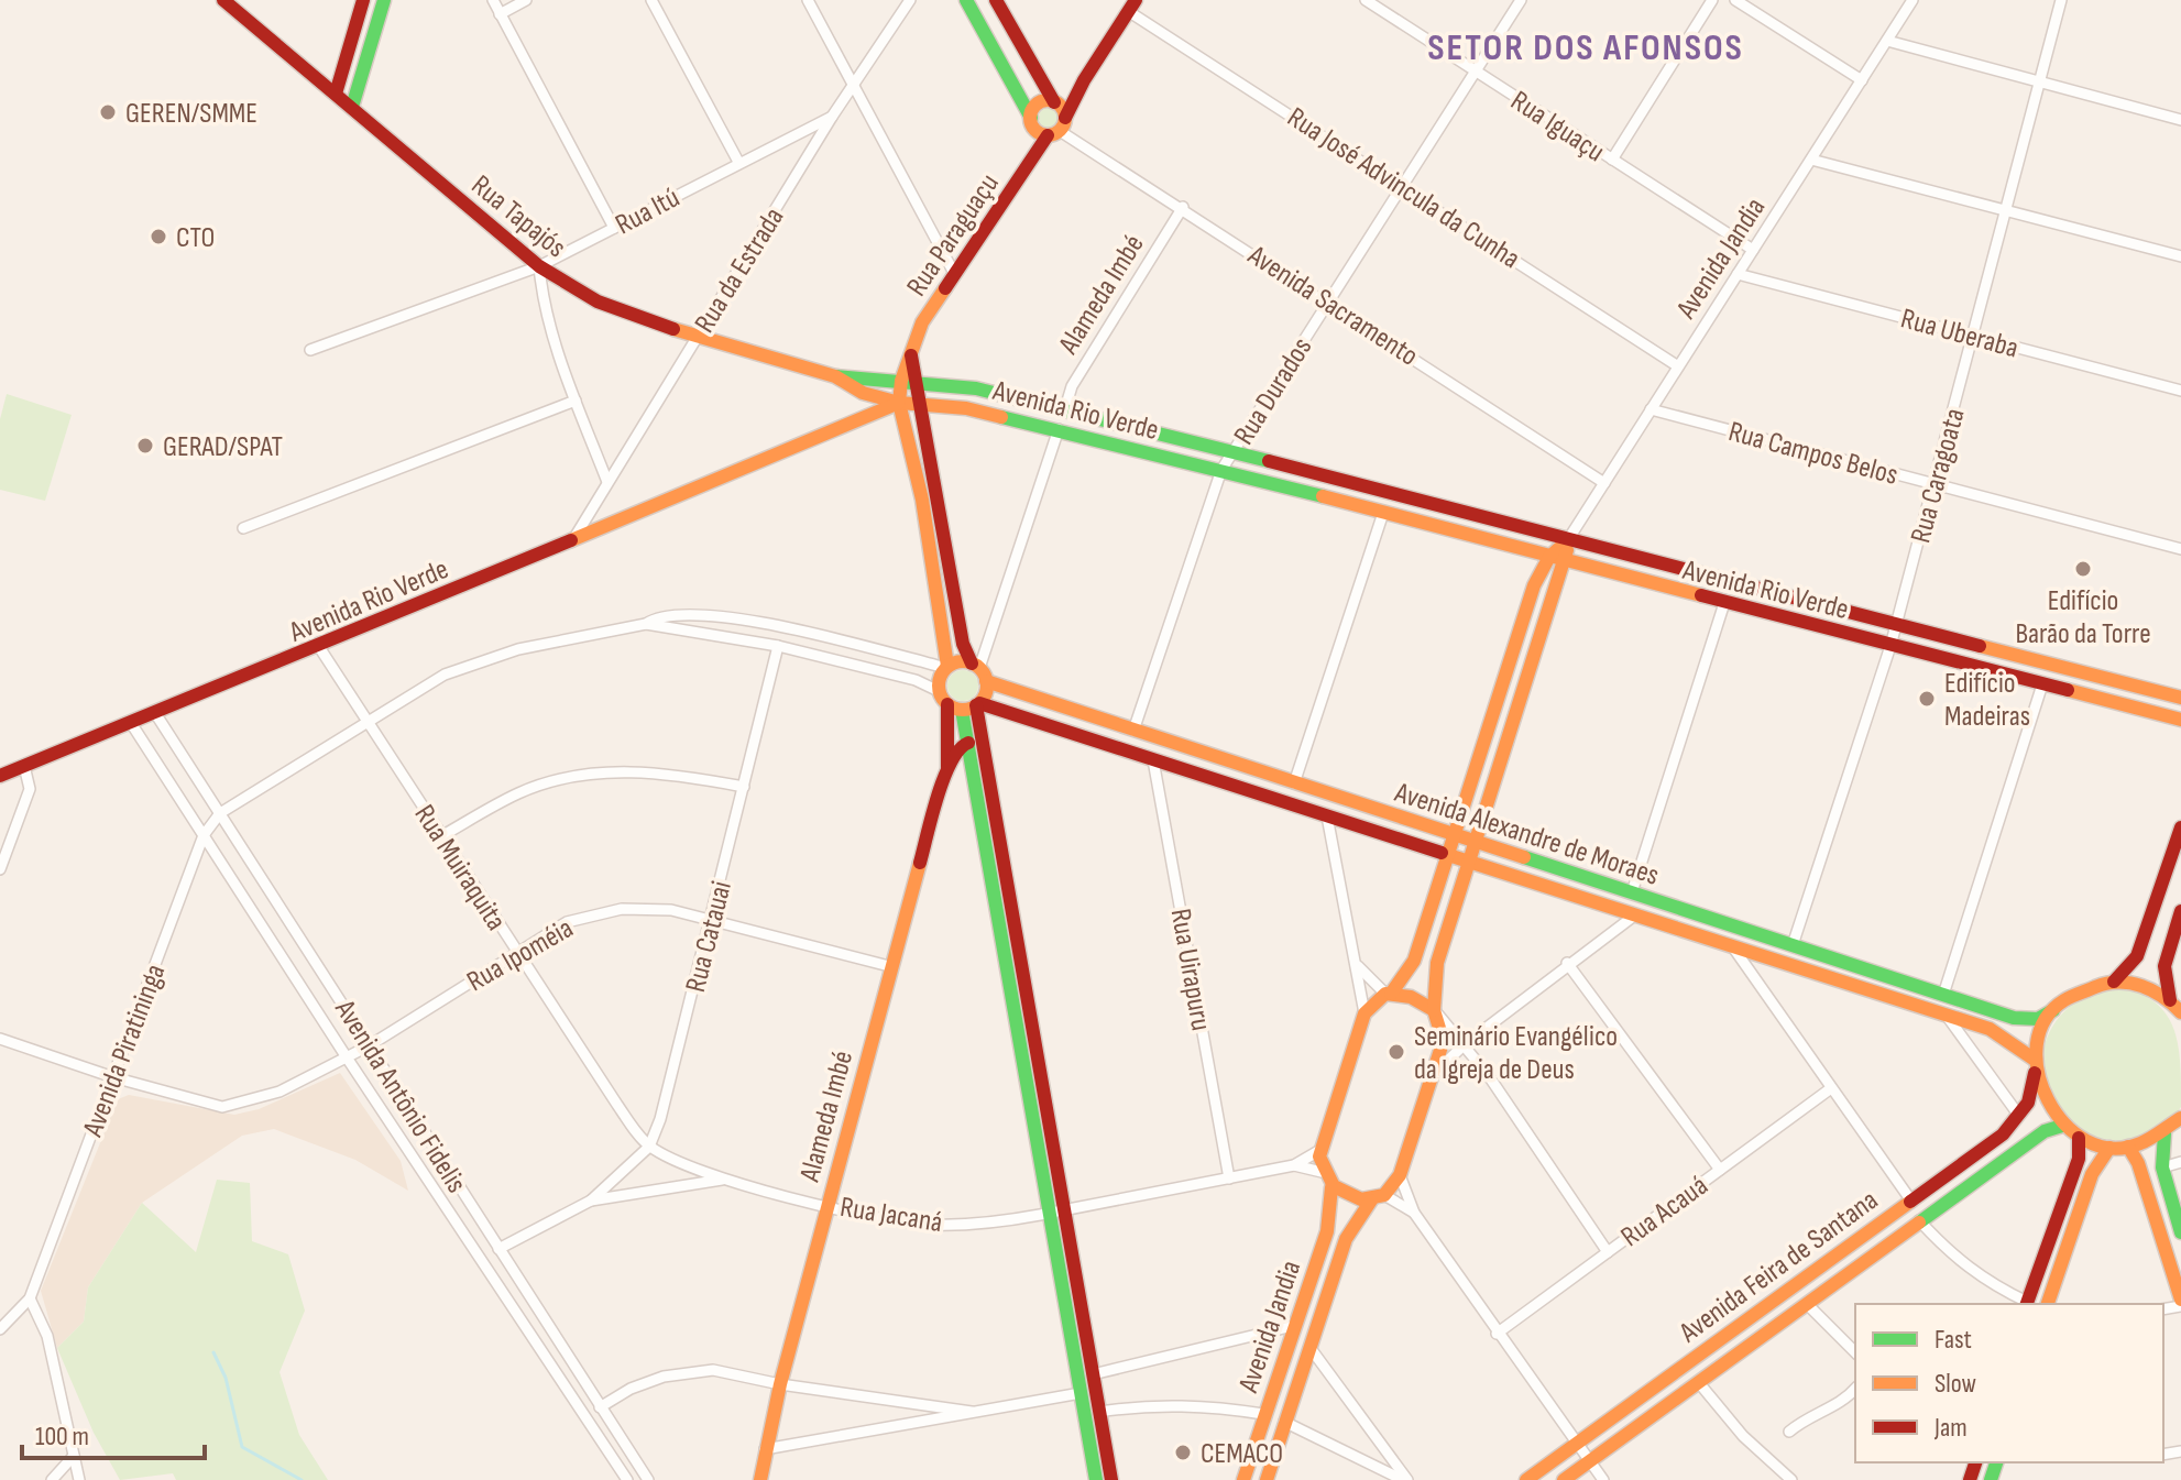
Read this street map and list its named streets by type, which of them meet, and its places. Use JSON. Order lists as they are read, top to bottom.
{
  "streets": {
    "main road": [
      "Rua Tapajós",
      "Rua Paraguaçu",
      "Avenida Jandia",
      "Alameda Imbé",
      "Avenida Rio Verde",
      "Avenida Alexandre de Moraes",
      "Avenida Feira de Santana"
    ],
    "street": [
      "Rua Iguaçu",
      "Rua José Advincula da Cunha",
      "Rua Itú",
      "Rua da Estrada",
      "Avenida Sacramento",
      "Rua Uberaba",
      "Rua Durados",
      "Rua Campos Belos",
      "Rua Caragoata",
      "Rua Muiraquita",
      "Rua Catauai",
      "Rua Ipoméia",
      "Rua Uirapuru",
      "Avenida Piratininga",
      "Avenida Antônio Fidelis",
      "Rua Acauá",
      "Rua Jacaná"
    ]
  },
  "crossings": [
    ["Rua Iguaçu", "Avenida Jandia"],
    ["Rua Iguaçu", "Rua Durados"],
    ["Rua José Advincula da Cunha", "Rua Paraguaçu"],
    ["Rua José Advincula da Cunha", "Avenida Jandia"],
    ["Rua José Advincula da Cunha", "Rua Durados"],
    ["Rua Itú", "Rua Tapajós"],
    ["Rua Itú", "Rua da Estrada"],
    ["Rua Tapajós", "Rua Paraguaçu"],
    ["Rua Tapajós", "Rua da Estrada"],
    ["Rua Tapajós", "Avenida Rio Verde"],
    ["Rua Paraguaçu", "Avenida Sacramento"],
    ["Rua Paraguaçu", "Avenida Rio Verde"],
    ["Avenida Jandia", "Avenida Sacramento"],
    ["Avenida Jandia", "Rua Uberaba"],
    ["Avenida Jandia", "Avenida Rio Verde"],
    ["Avenida Jandia", "Rua Campos Belos"],
    ["Avenida Jandia", "Avenida Alexandre de Moraes"],
    ["Rua da Estrada", "Avenida Rio Verde"],
    ["Alameda Imbé", "Avenida Sacramento"],
    ["Alameda Imbé", "Avenida Rio Verde"],
    ["Alameda Imbé", "Avenida Alexandre de Moraes"],
    ["Alameda Imbé", "Rua Ipoméia"],
    ["Alameda Imbé", "Rua Jacaná"],
    ["Avenida Sacramento", "Rua Durados"],
    ["Rua Uberaba", "Rua Caragoata"],
    ["Rua Durados", "Avenida Rio Verde"],
    ["Avenida Rio Verde", "Rua Caragoata"],
    ["Avenida Rio Verde", "Rua Muiraquita"],
    ["Avenida Rio Verde", "Avenida Antônio Fidelis"],
    ["Rua Campos Belos", "Rua Caragoata"],
    ["Rua Caragoata", "Avenida Alexandre de Moraes"],
    ["Avenida Alexandre de Moraes", "Rua Uirapuru"],
    ["Avenida Alexandre de Moraes", "Avenida Feira de Santana"],
    ["Rua Muiraquita", "Rua Catauai"],
    ["Rua Muiraquita", "Rua Ipoméia"],
    ["Rua Muiraquita", "Rua Jacaná"],
    ["Rua Catauai", "Rua Ipoméia"],
    ["Rua Catauai", "Rua Jacaná"],
    ["Rua Ipoméia", "Avenida Piratininga"],
    ["Rua Ipoméia", "Avenida Antônio Fidelis"],
    ["Rua Uirapuru", "Rua Jacaná"],
    ["Avenida Piratininga", "Avenida Antônio Fidelis"],
    ["Avenida Antônio Fidelis", "Rua Jacaná"]
  ],
  "districts": ["SETOR DOS AFONSOS"],
  "places": [
    "GEREN/SMME",
    "CTO",
    "GERAD/SPAT",
    "Edifício Barão da Torre",
    "Edifício Madeiras",
    "Seminário Evangélico da Igreja de Deus",
    "CEMACO"
  ],
  "legend": ["Fast", "Slow", "Jam"],
  "scale_bar": "100 m"
}
